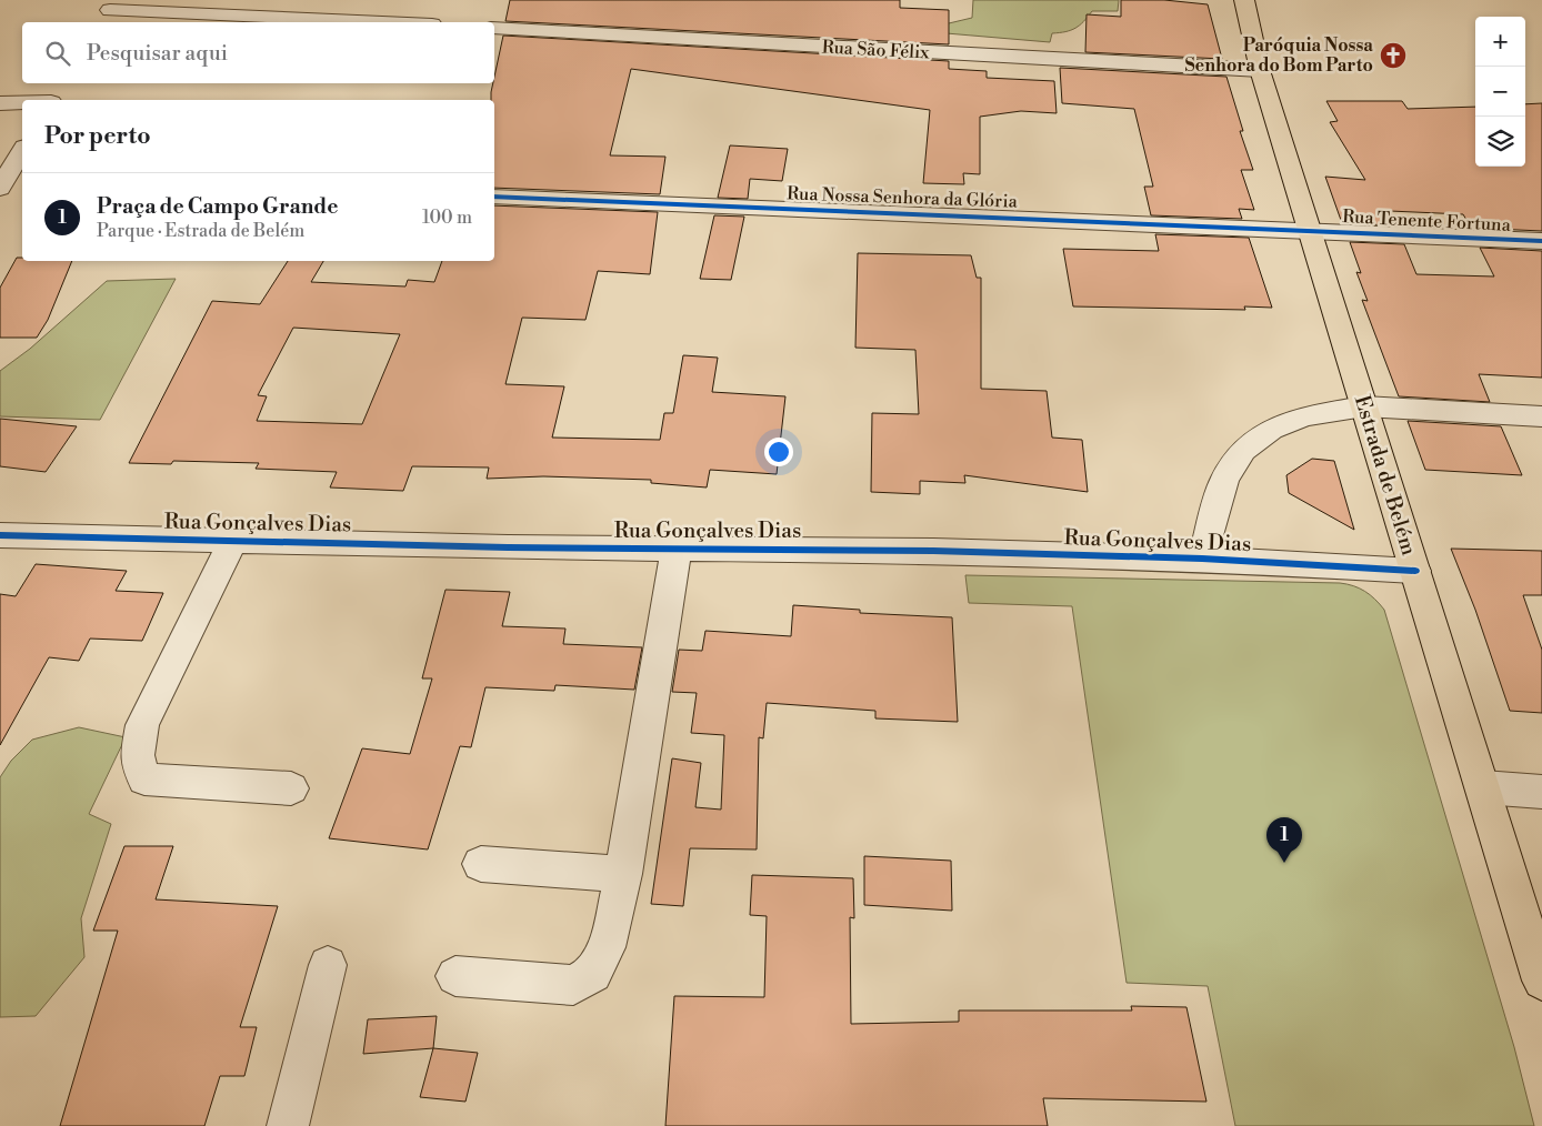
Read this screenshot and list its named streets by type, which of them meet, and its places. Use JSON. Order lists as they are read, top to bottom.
{
  "streets": {
    "main road": ["Estrada de Belém"],
    "street": [
      "Rua São Félix",
      "Rua Nossa Senhora da Glória",
      "Rua Tenente Fortuna",
      "Rua Gonçalves Dias"
    ]
  },
  "crossings": [
    ["Rua São Félix", "Estrada de Belém"],
    ["Rua Nossa Senhora da Glória", "Rua Tenente Fortuna"],
    ["Rua Nossa Senhora da Glória", "Estrada de Belém"],
    ["Rua Tenente Fortuna", "Estrada de Belém"],
    ["Estrada de Belém", "Rua Gonçalves Dias"]
  ],
  "places": {
    "church": ["Paróquia Nossa Senhora do Bom Parto"]
  },
  "page": {
    "map_buttons": ["+", "−"],
    "search": "Pesquisar aqui",
    "heading": "Por perto",
    "list": [
      {
        "mark": "1",
        "name": "Praça de Campo Grande",
        "note": "Parque · Estrada de Belém",
        "value": "100 m"
      }
    ],
    "pins": "1"
  }
}
